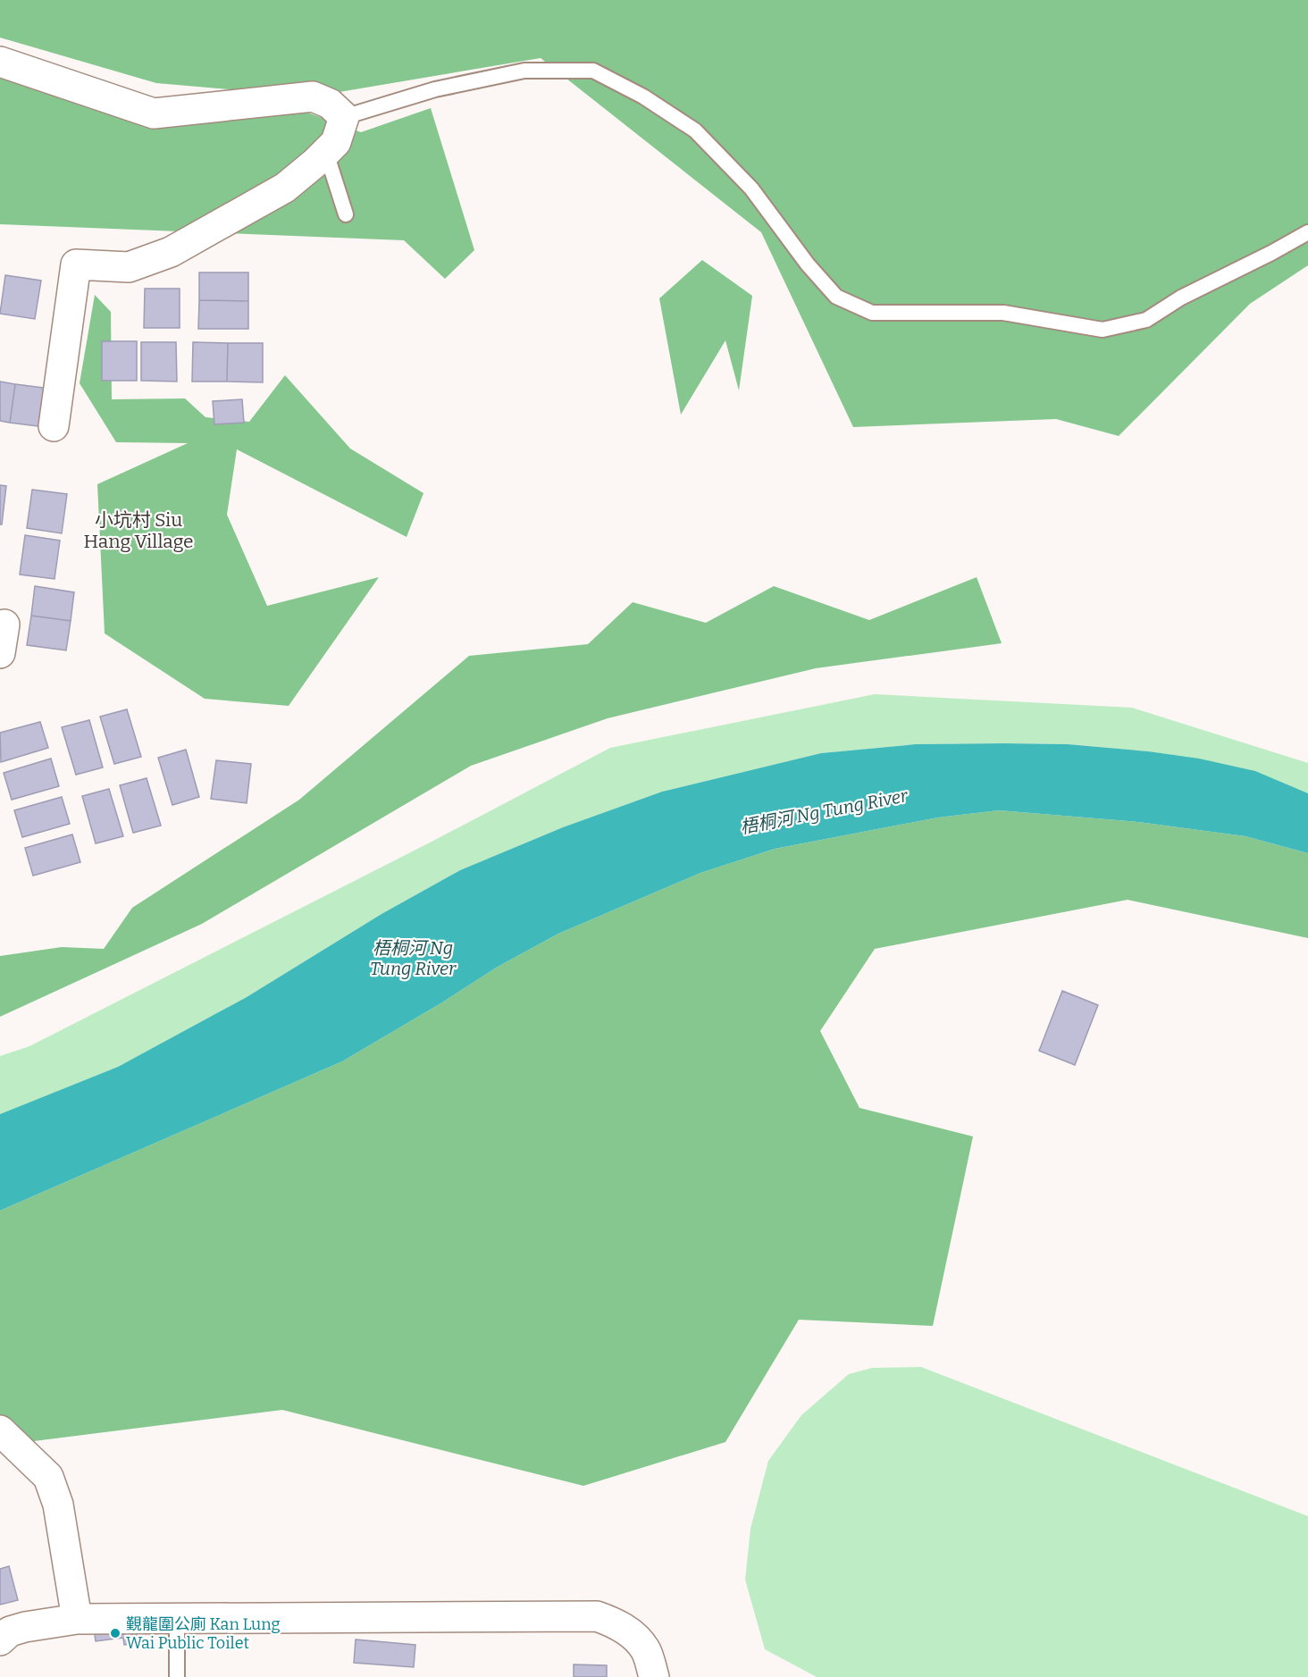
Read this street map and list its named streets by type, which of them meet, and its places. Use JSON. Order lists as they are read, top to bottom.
{
  "districts": ["小坑村 Siu Hang Village"],
  "water": ["梧桐河 Ng Tung River"],
  "places": ["覲龍圍公廁 Kan Lung Wai Public Toilet"]
}
